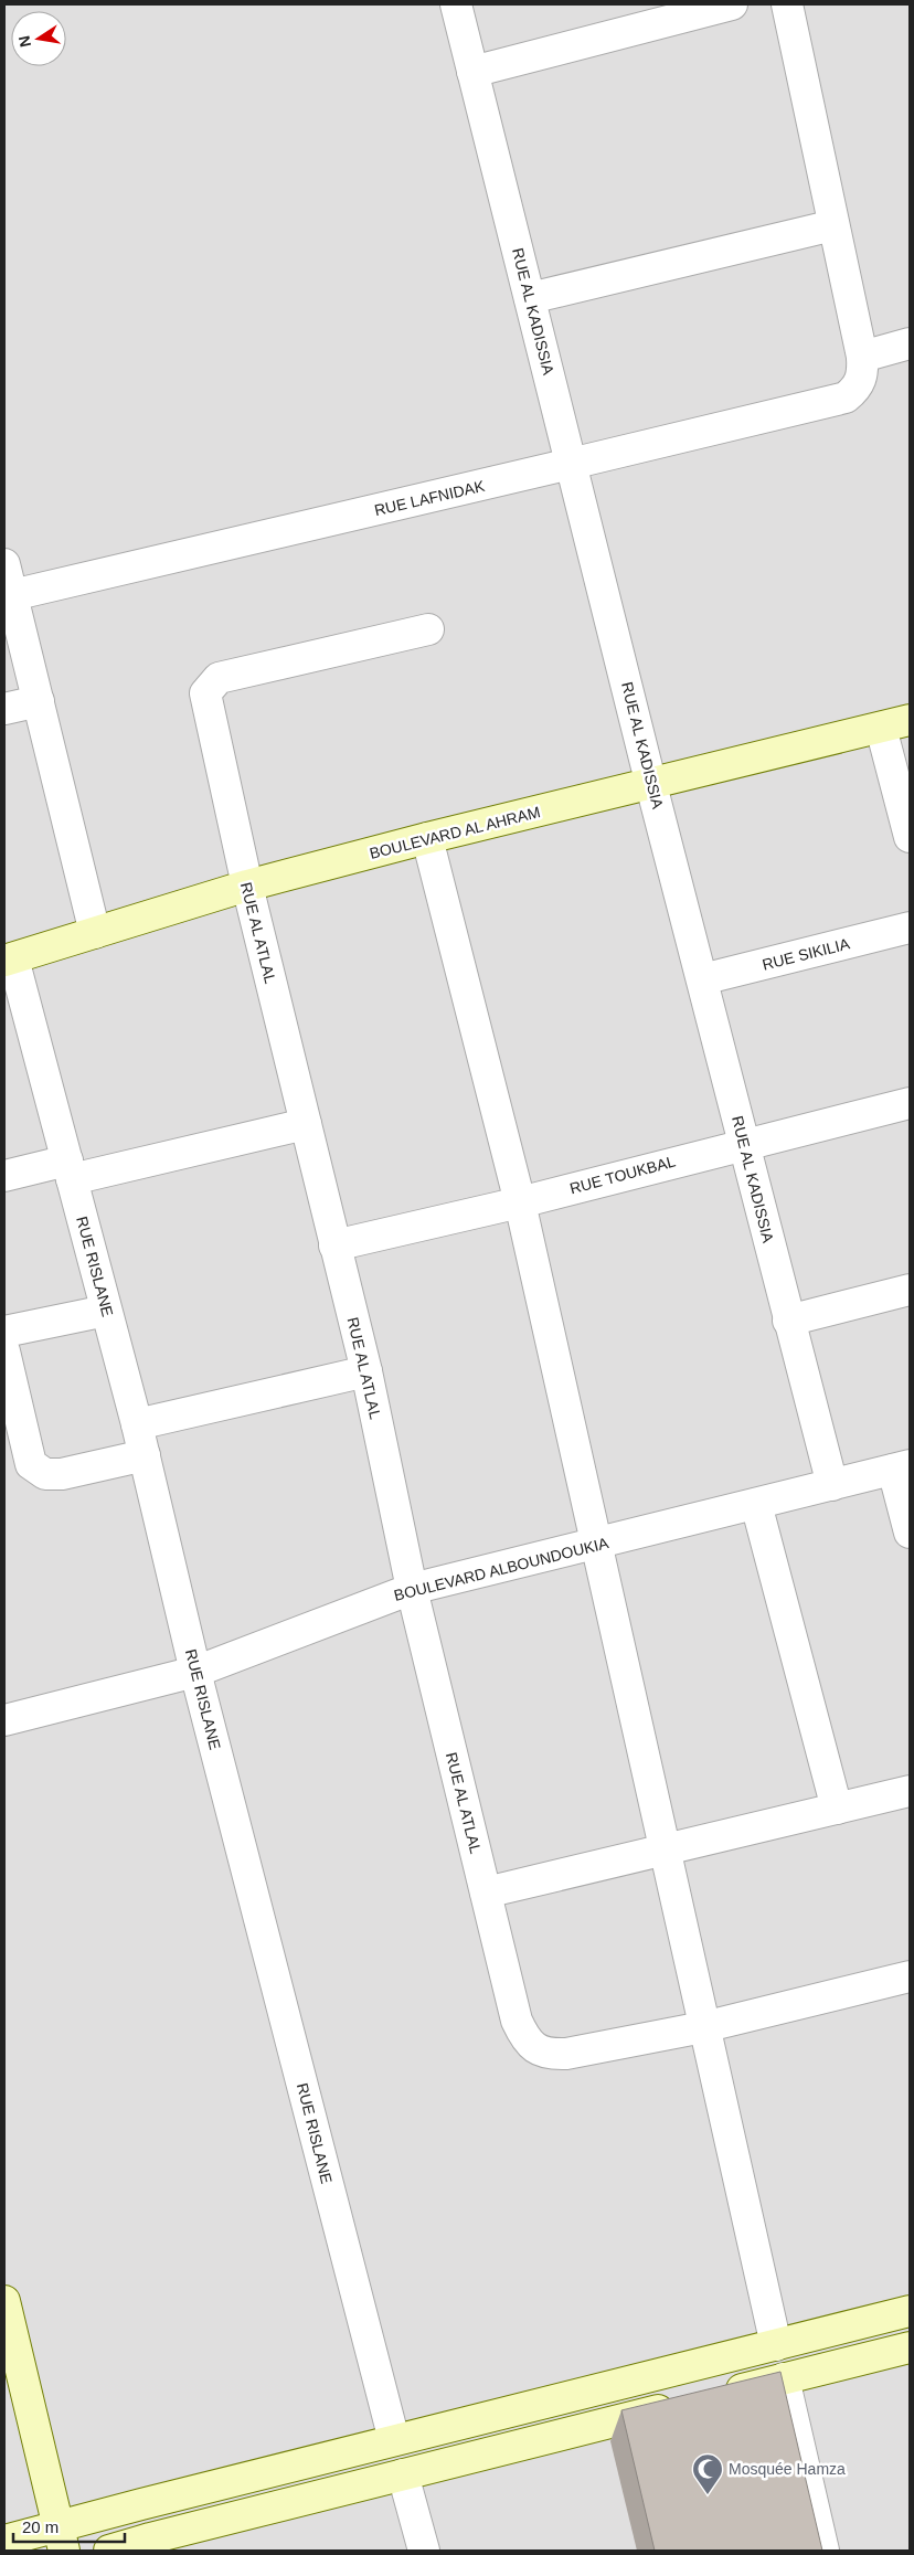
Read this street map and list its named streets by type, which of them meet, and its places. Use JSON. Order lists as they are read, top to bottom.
{
  "streets": {
    "street": [
      "RUE AL KADISSIA",
      "RUE LAFNIDAK",
      "BOULEVARD AL AHRAM",
      "RUE AL ATLAL",
      "RUE SIKILIA",
      "RUE TOUKBAL",
      "RUE RISLANE",
      "BOULEVARD ALBOUNDOUKIA"
    ]
  },
  "crossings": [
    ["RUE AL KADISSIA", "RUE LAFNIDAK"],
    ["RUE AL KADISSIA", "BOULEVARD AL AHRAM"],
    ["RUE AL KADISSIA", "RUE SIKILIA"],
    ["RUE AL KADISSIA", "RUE TOUKBAL"],
    ["RUE AL KADISSIA", "BOULEVARD ALBOUNDOUKIA"],
    ["BOULEVARD AL AHRAM", "RUE AL ATLAL"],
    ["BOULEVARD AL AHRAM", "RUE RISLANE"],
    ["RUE AL ATLAL", "RUE TOUKBAL"],
    ["RUE AL ATLAL", "BOULEVARD ALBOUNDOUKIA"],
    ["RUE RISLANE", "BOULEVARD ALBOUNDOUKIA"]
  ],
  "places": {
    "mosque": ["Mosquée Hamza"]
  },
  "scale_bar": "20 m",
  "north": "left"
}
